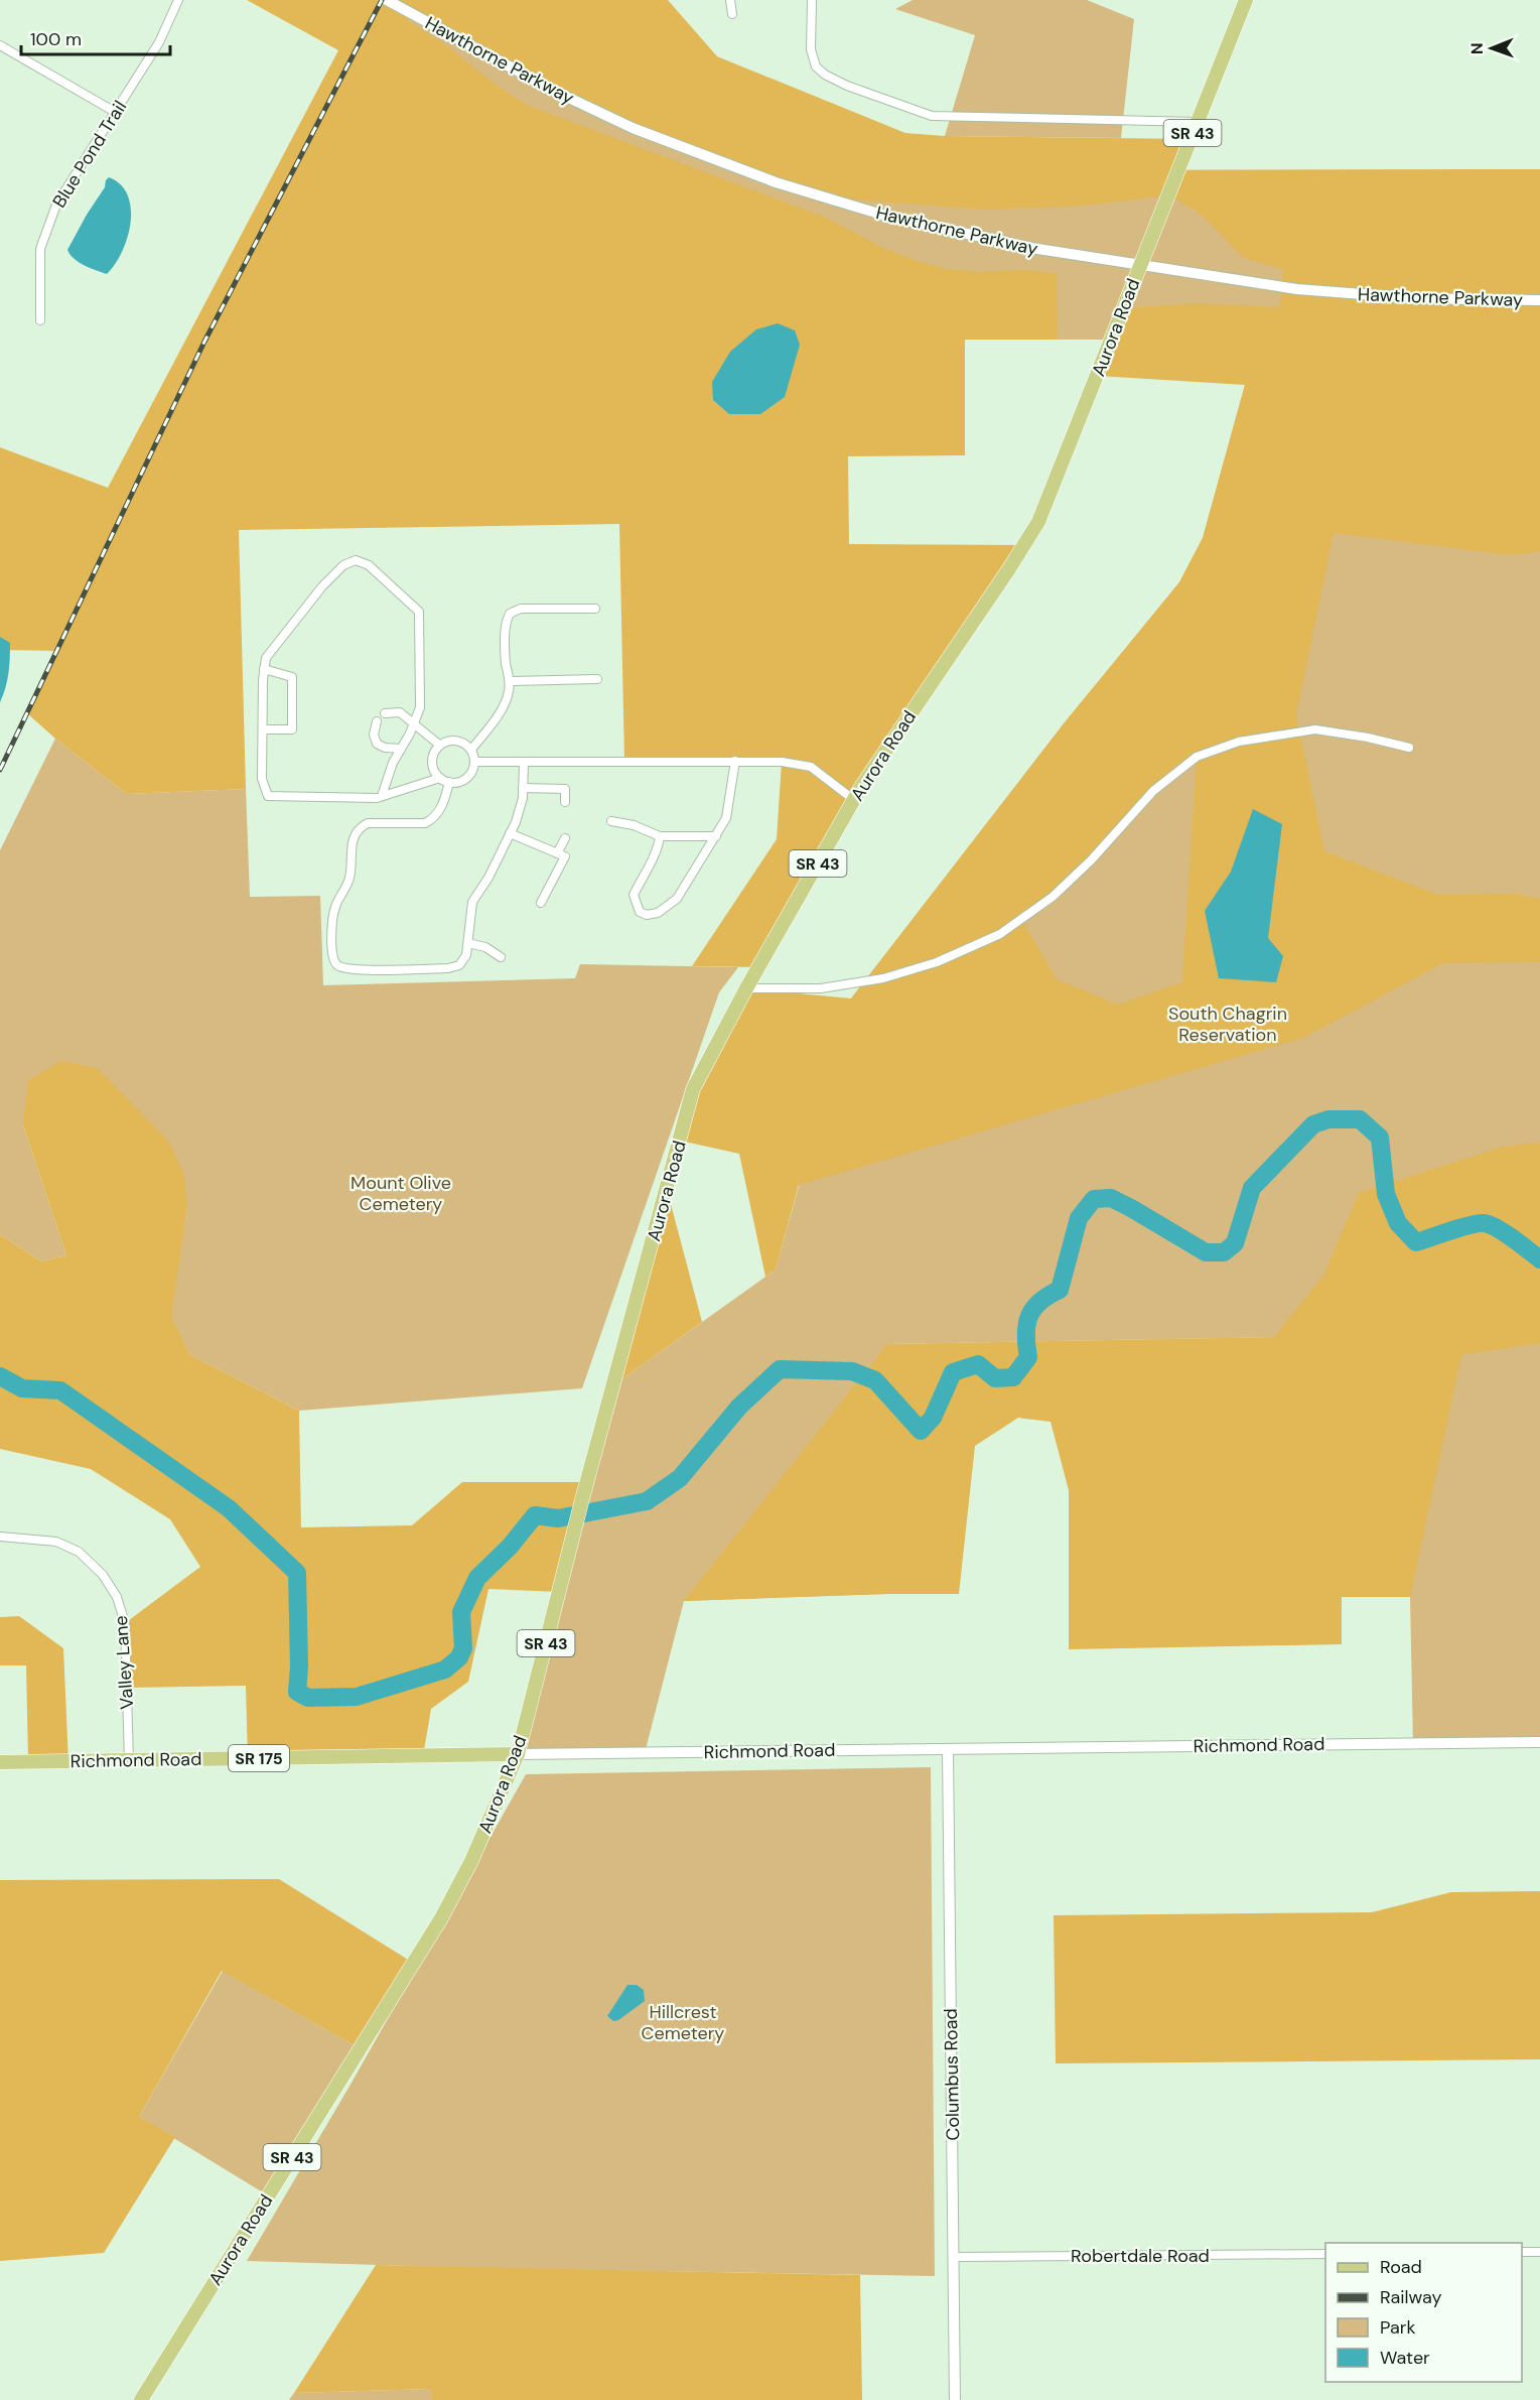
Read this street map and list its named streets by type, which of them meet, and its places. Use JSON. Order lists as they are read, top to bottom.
{
  "streets": {
    "main road": [
      "SR 43",
      "Aurora Road",
      "Richmond Road",
      "SR 175"
    ],
    "street": [
      "Hawthorne Parkway",
      "Blue Pond Trail",
      "Valley Lane",
      "Columbus Road",
      "Robertdale Road"
    ]
  },
  "crossings": [
    ["Hawthorne Parkway", "Aurora Road"],
    ["Aurora Road", "Richmond Road"],
    ["Valley Lane", "Richmond Road"],
    ["Richmond Road", "Columbus Road"],
    ["Columbus Road", "Robertdale Road"]
  ],
  "parks": ["South Chagrin Reservation", "Mount Olive Cemetery", "Hillcrest Cemetery"],
  "legend": [
    "Road",
    "Railway",
    "Park",
    "Water"
  ],
  "scale_bar": "100 m",
  "north": "left"
}
